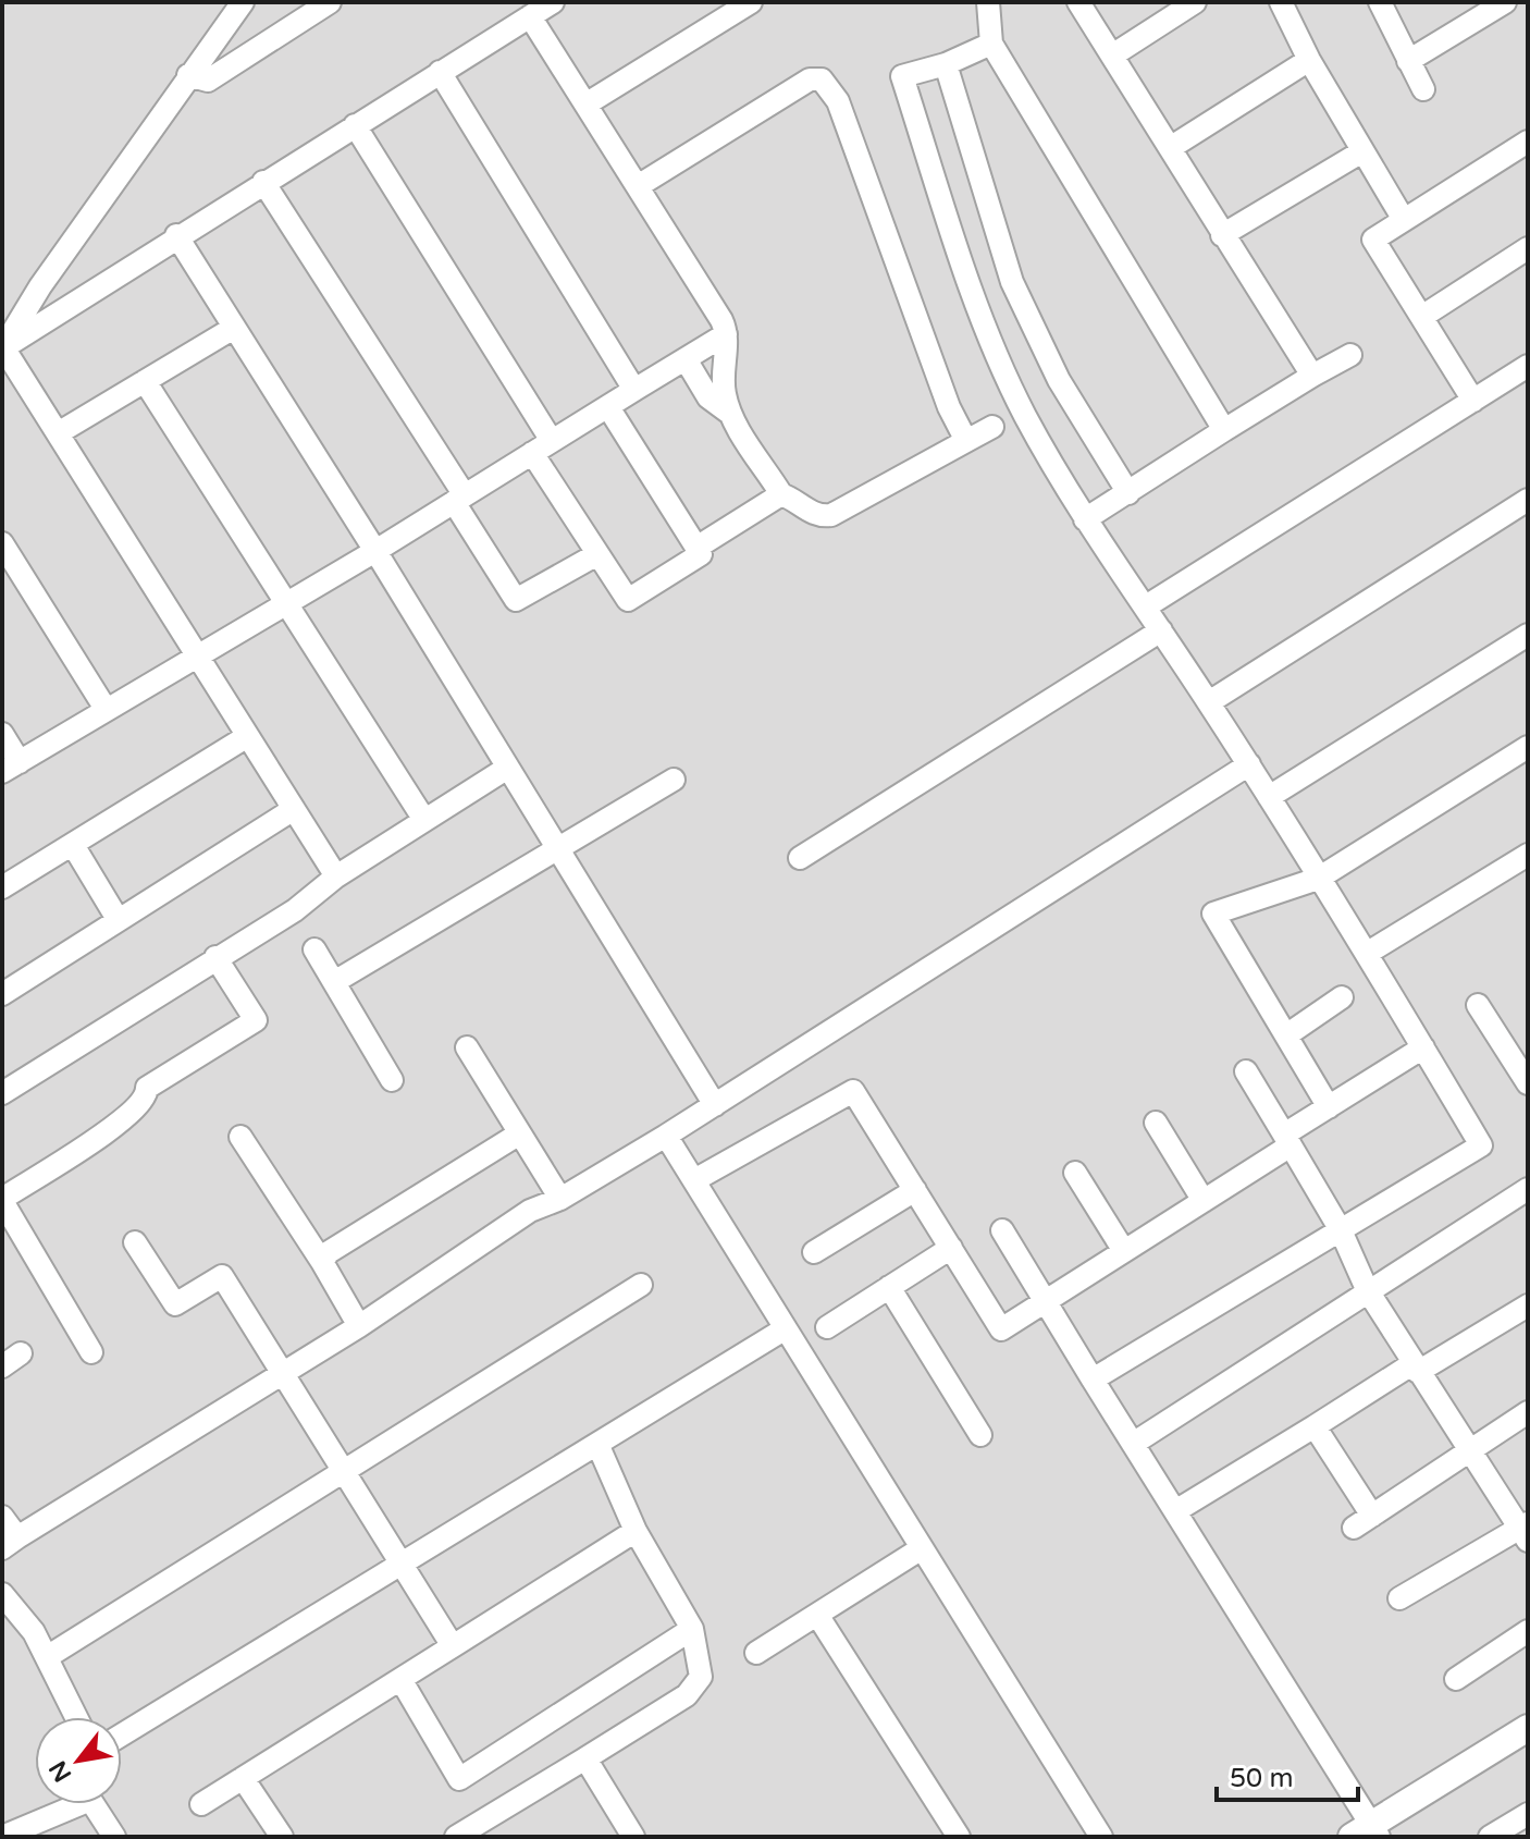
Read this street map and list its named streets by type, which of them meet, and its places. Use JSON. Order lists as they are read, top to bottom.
{
  "scale_bar": "50 m",
  "north": "bottom left"
}
